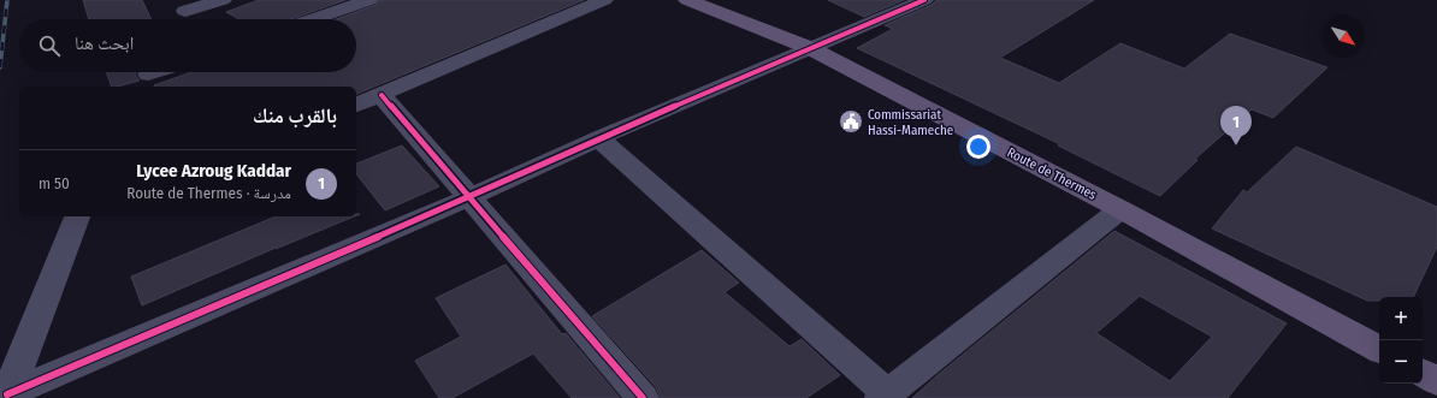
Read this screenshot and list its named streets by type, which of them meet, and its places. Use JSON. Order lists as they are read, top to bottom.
{
  "streets": {
    "main road": ["Route de Thermes"]
  },
  "places": {
    "public building": ["Commissariat Hassi-Mameche"]
  },
  "north": "bottom right",
  "page": {
    "search": "ابحث هنا",
    "heading": "بالقرب منك",
    "pins": "1",
    "list": [
      {
        "mark": "1",
        "name": "Lycee Azroug Kaddar",
        "note": "مدرسة · Route de Thermes",
        "value": "50 m"
      }
    ],
    "map_buttons": ["+", "−"]
  }
}
